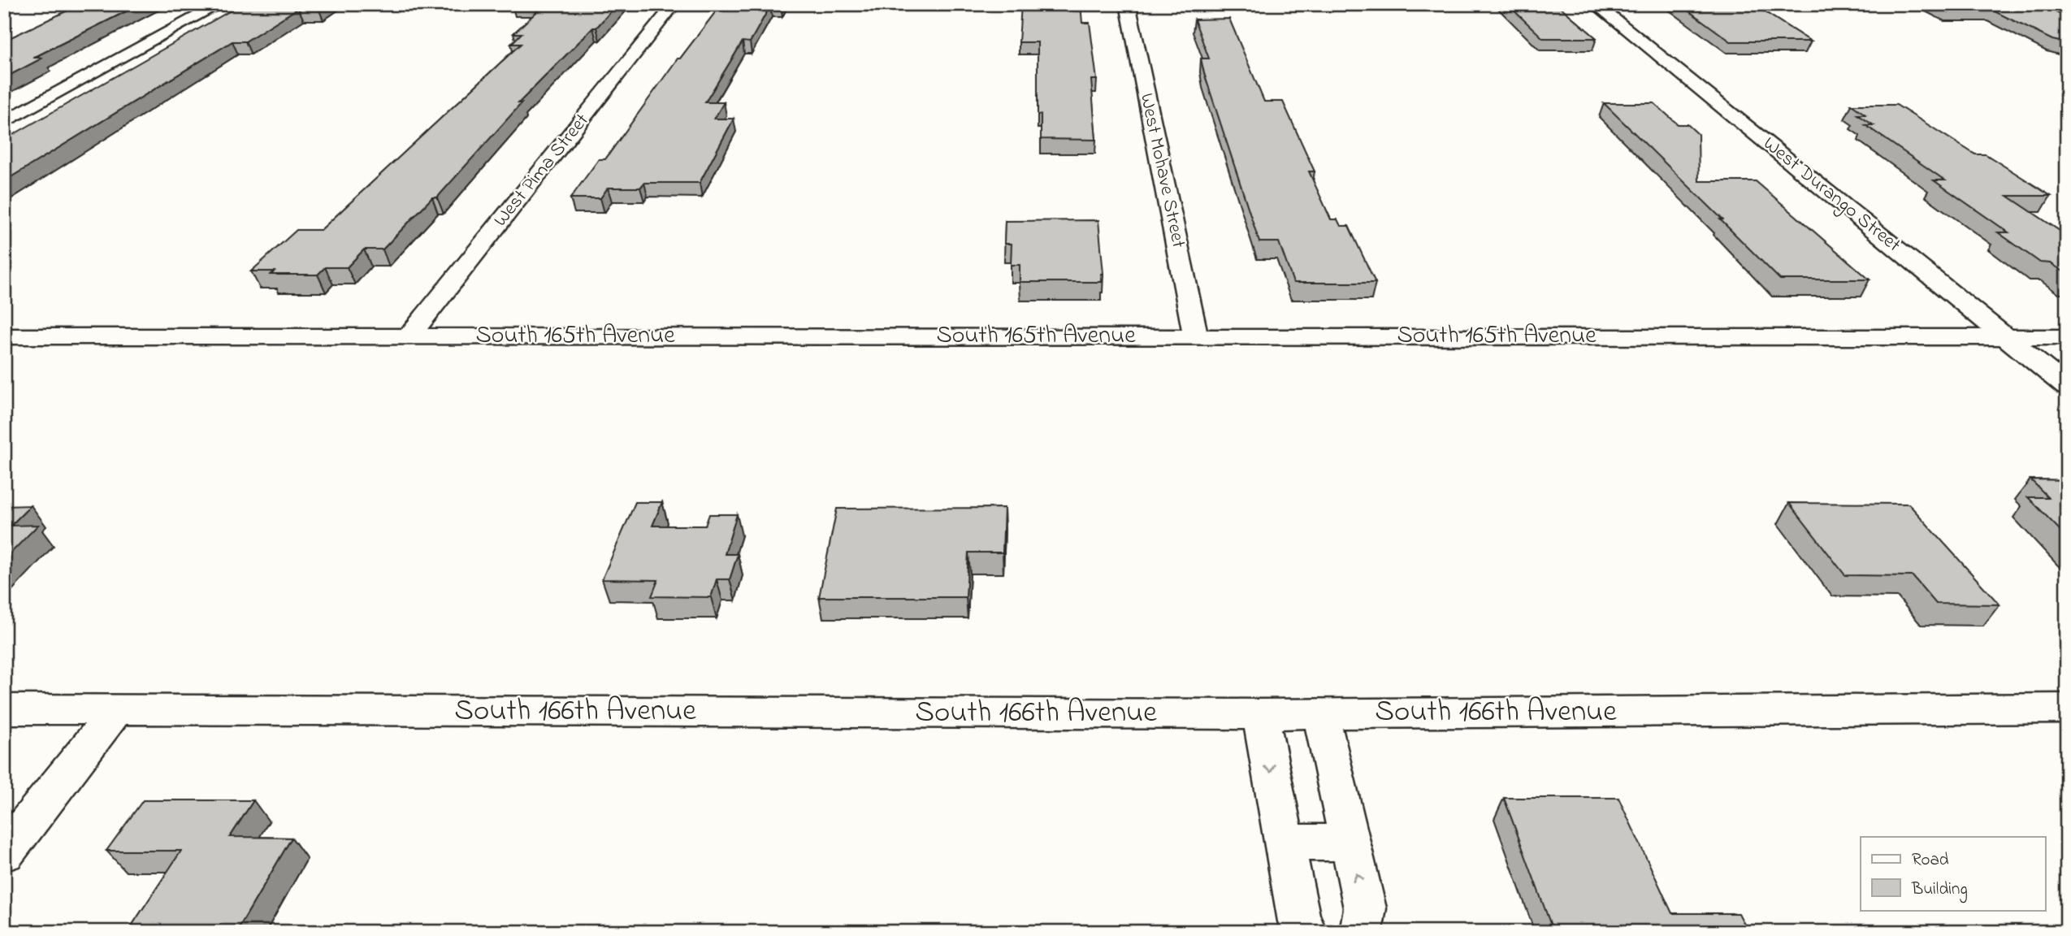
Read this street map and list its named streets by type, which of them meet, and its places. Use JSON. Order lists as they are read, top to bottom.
{
  "streets": {
    "street": [
      "West Pima Street",
      "West Mohave Street",
      "West Durango Street",
      "South 165th Avenue",
      "South 166th Avenue"
    ]
  },
  "crossings": [
    ["West Pima Street", "South 165th Avenue"],
    ["West Mohave Street", "South 165th Avenue"],
    ["West Durango Street", "South 165th Avenue"]
  ],
  "legend": ["Road", "Building"]
}
